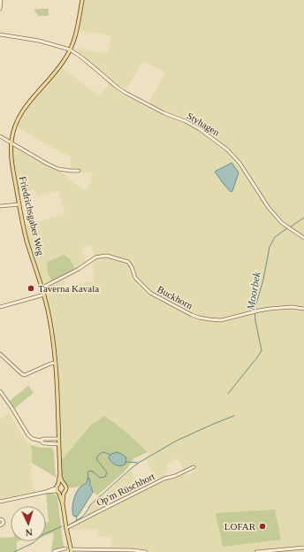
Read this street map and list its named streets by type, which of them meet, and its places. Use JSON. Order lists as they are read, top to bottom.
{
  "streets": {
    "main road": ["Friedrichsgaber Weg"],
    "street": ["Styhagen", "Buckhorn", "Op'm Rüschhort"]
  },
  "crossings": [
    ["Styhagen", "Friedrichsgaber Weg"],
    ["Friedrichsgaber Weg", "Buckhorn"]
  ],
  "water": ["Moorbek"],
  "places": ["Taverna Kavala", "LOFAR"],
  "north": "bottom"
}
